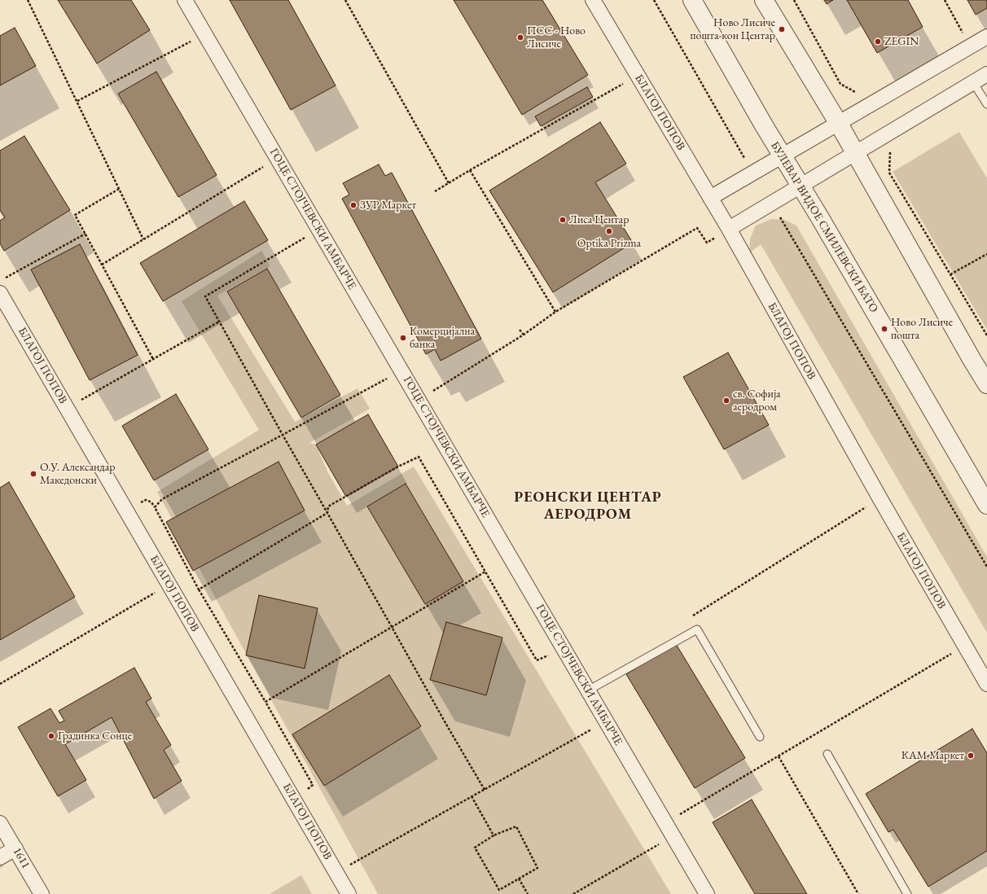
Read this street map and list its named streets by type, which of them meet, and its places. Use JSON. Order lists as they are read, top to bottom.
{
  "streets": {
    "street": [
      "БЛАГОЈ ПОПОВ",
      "ГОЦЕ СТОЈЧЕВСКИ АМБАРЧЕ",
      "БУЛЕВАР ВИДОЕ СМИЛЕВСКИ БАТО",
      "1611"
    ]
  },
  "districts": ["РЕОНСКИ ЦЕНТАР АЕРОДРОМ"],
  "places": [
    "Ново Лисиче пошта-кон Центар",
    "ПСС - Ново Лисиче",
    "ZEGIN",
    "ЗУР Маркет",
    "Лиса Центар",
    "Optika Prizma",
    "Ново Лисиче пошта",
    "Комерцијална банка",
    "св. Софија аеродром",
    "О.У. Александар Македонски",
    "Градинка Сонце",
    "КАМ Маркет"
  ]
}
